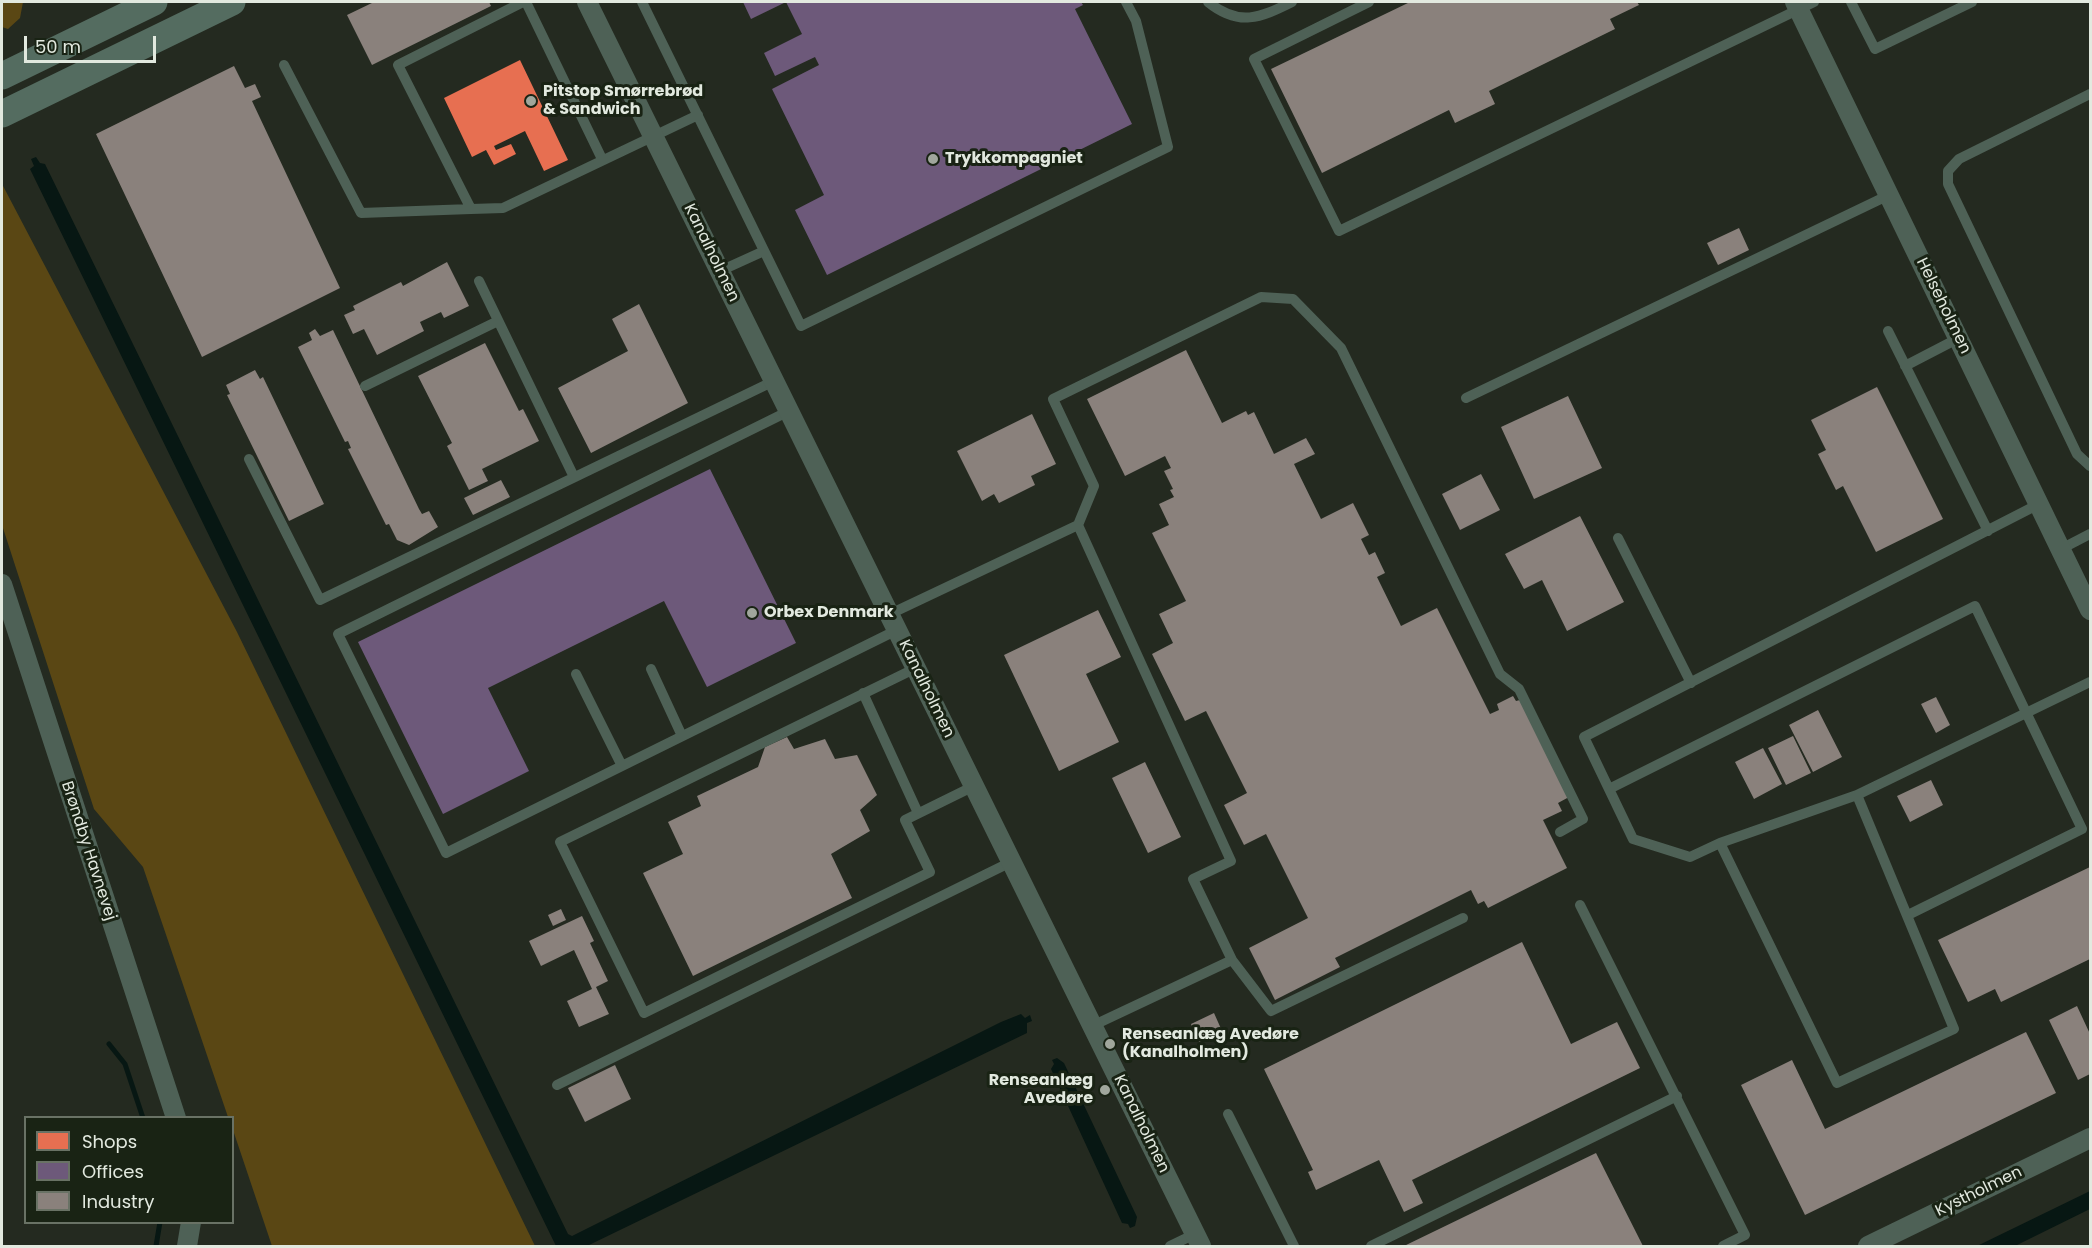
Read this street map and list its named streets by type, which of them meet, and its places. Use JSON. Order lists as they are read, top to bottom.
{
  "streets": {
    "street": [
      "Kanalholmen",
      "Helseholmen",
      "Brøndby Havnevej",
      "Kystholmen"
    ]
  },
  "places": [
    "Pitstop Smørrebrød & Sandwich",
    "Trykkompagniet",
    "Orbex Denmark",
    "Renseanlæg Avedøre (Kanalholmen)",
    "Renseanlæg Avedøre"
  ],
  "legend": ["Shops", "Offices", "Industry"],
  "scale_bar": "50 m"
}
